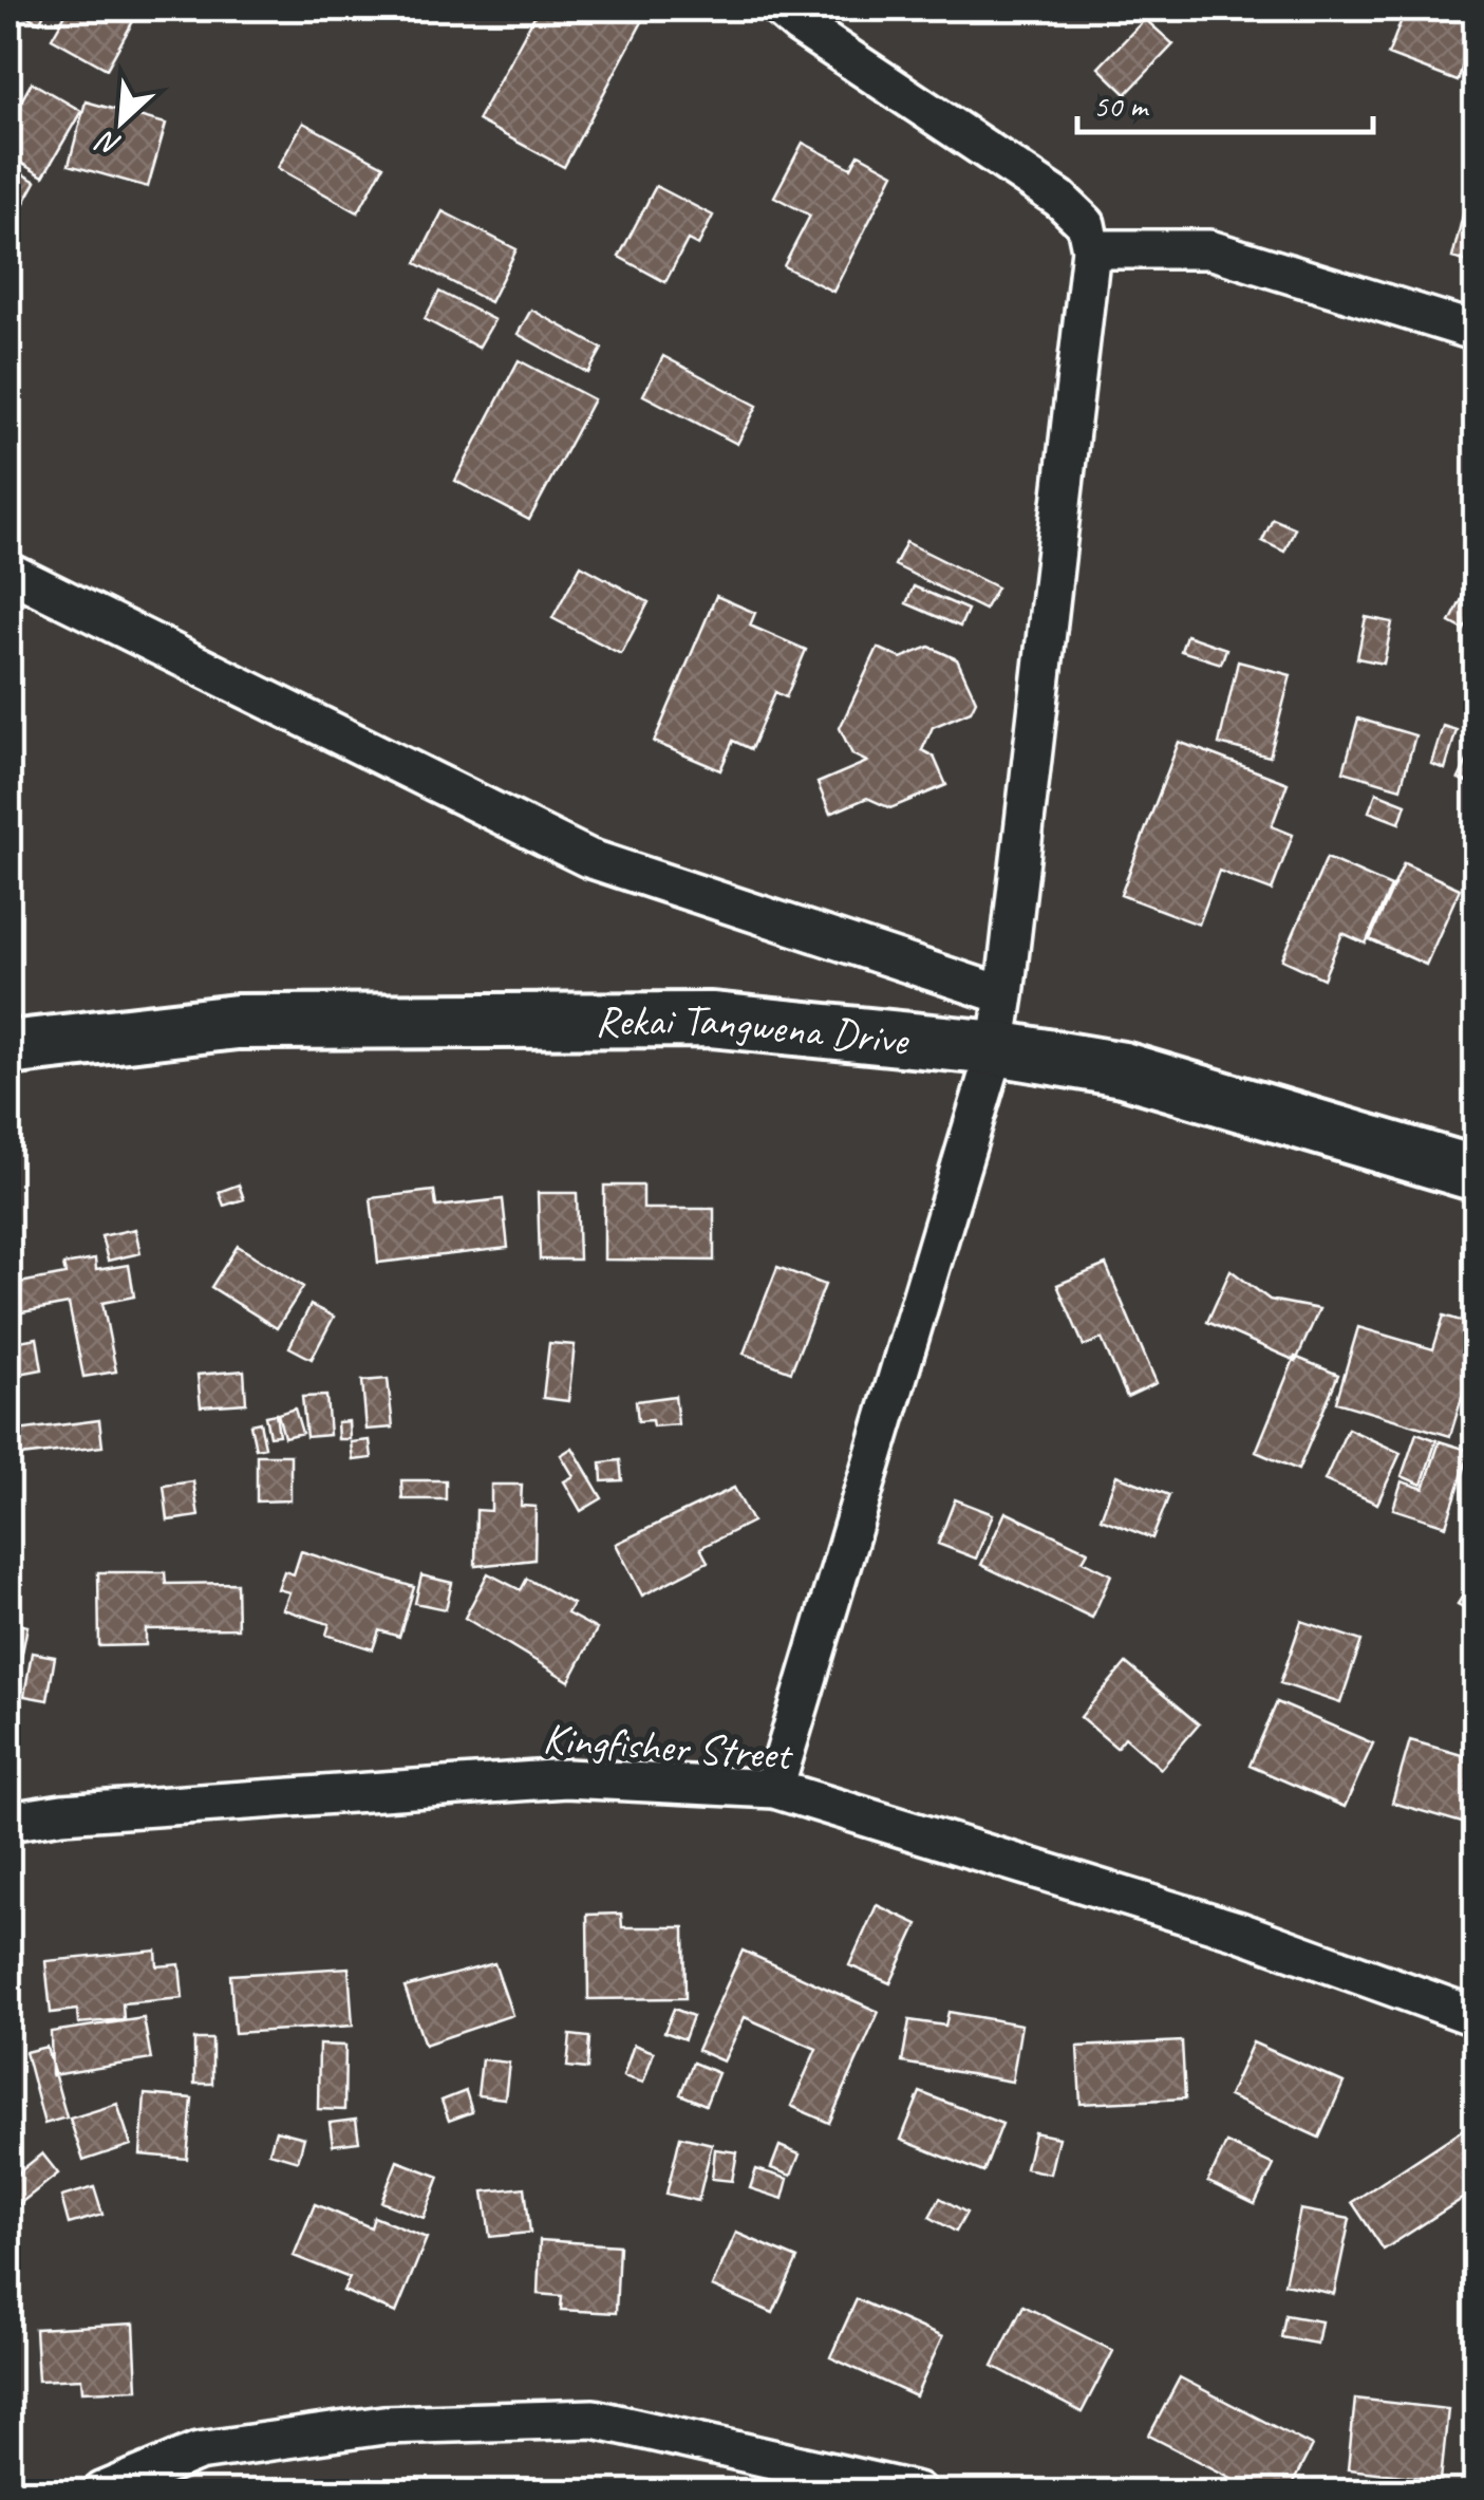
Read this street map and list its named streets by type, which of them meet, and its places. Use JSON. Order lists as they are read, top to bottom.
{
  "streets": {
    "street": ["Rekai Tangwena Drive", "Kingfisher Street"]
  },
  "scale_bar": "50 m",
  "north": "bottom left"
}
